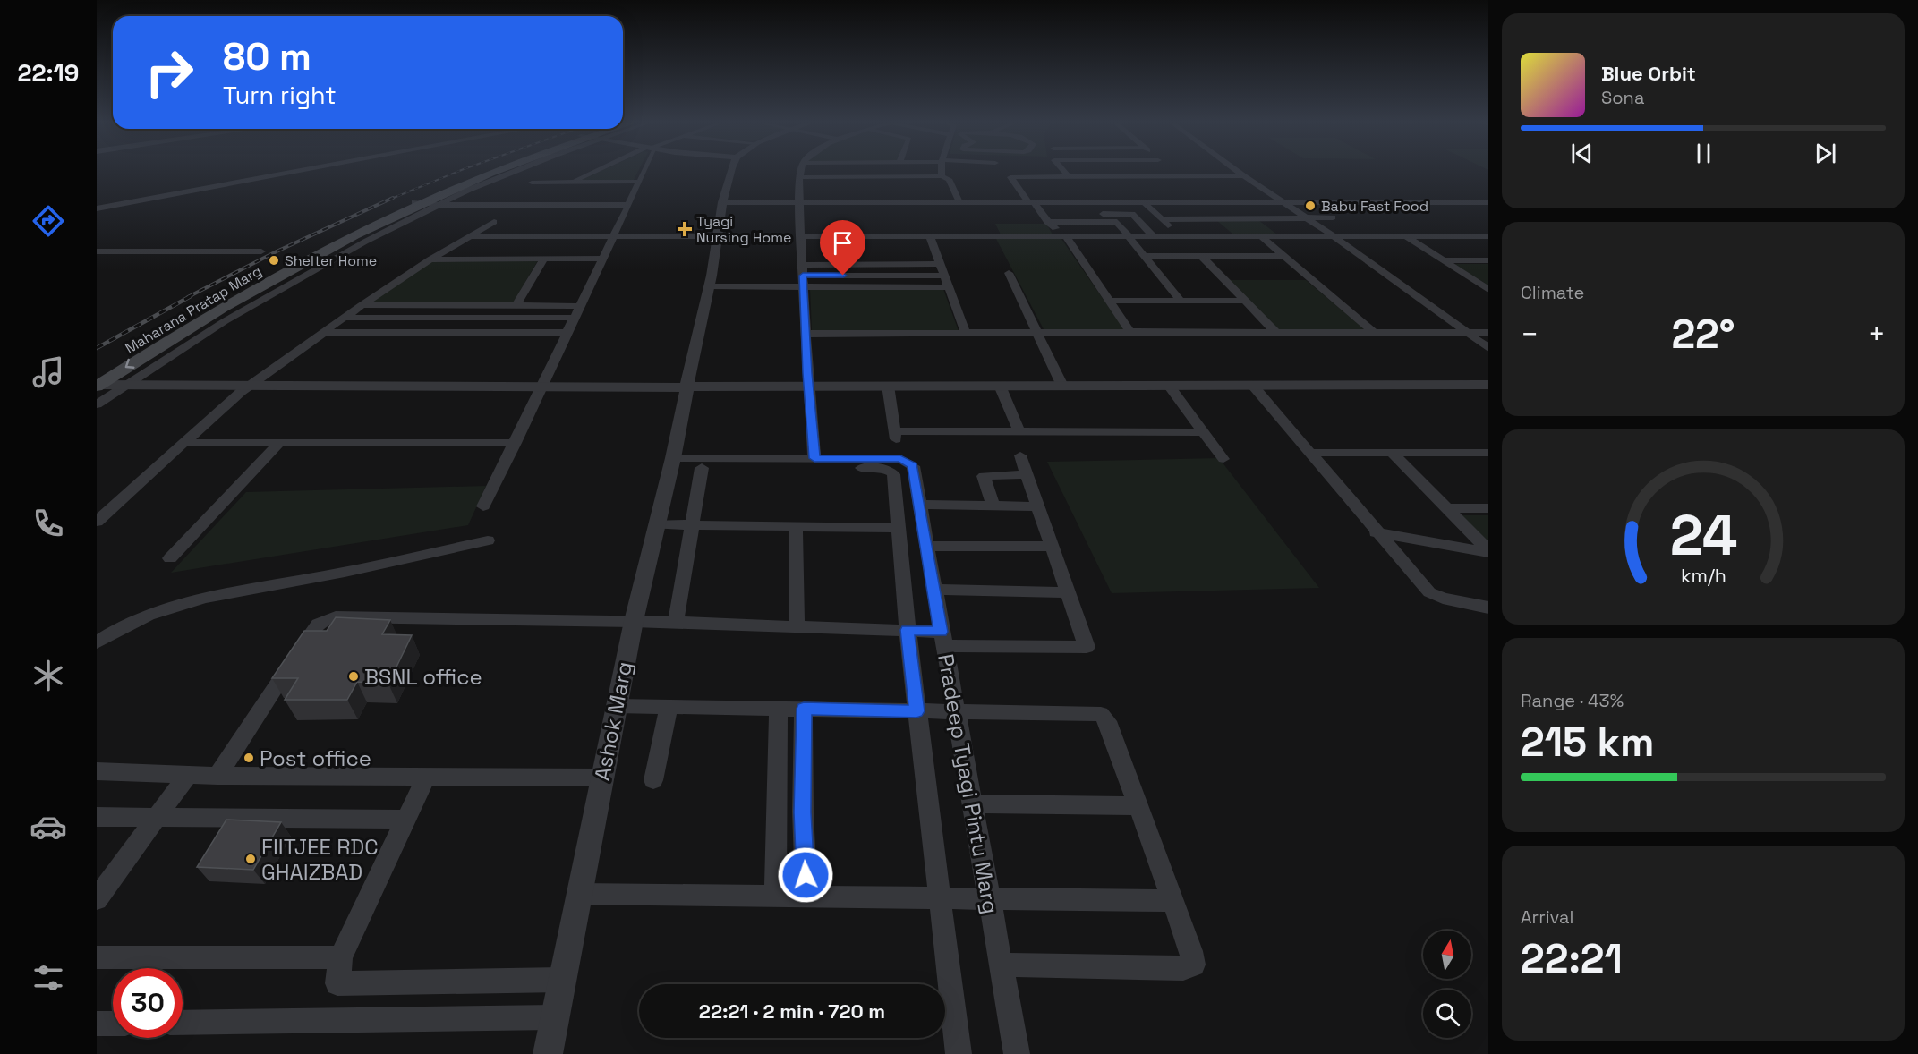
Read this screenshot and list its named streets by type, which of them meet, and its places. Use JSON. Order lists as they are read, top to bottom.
{
  "streets": {
    "main road": ["Maharana Pratap Marg"],
    "street": ["Ashok Marg", "Pradeep Tyagi Pintu Marg"]
  },
  "crossings": [
    ["Ashok Marg", "Pradeep Tyagi Pintu Marg"]
  ],
  "places": {
    "other": [
      "Babu Fast Food",
      "Shelter Home",
      "BSNL office",
      "Post office",
      "FIITJEE RDC GHAIZBAD"
    ],
    "health": ["Tyagi Nursing Home"]
  },
  "north": "top",
  "page": {
    "tabs": "22:19",
    "turn": ["80 m", "Turn right"],
    "song": ["Blue Orbit", "Sona"],
    "tile": [
      "Climate",
      ["Range · 43%", "215 km"],
      ["Arrival", "22:21"]
    ],
    "heat": ["−", "22°", "+"],
    "limit": "30",
    "trip": "22:21 · 2 min · 720 m",
    "gauge": ["24", "km/h"]
  }
}
